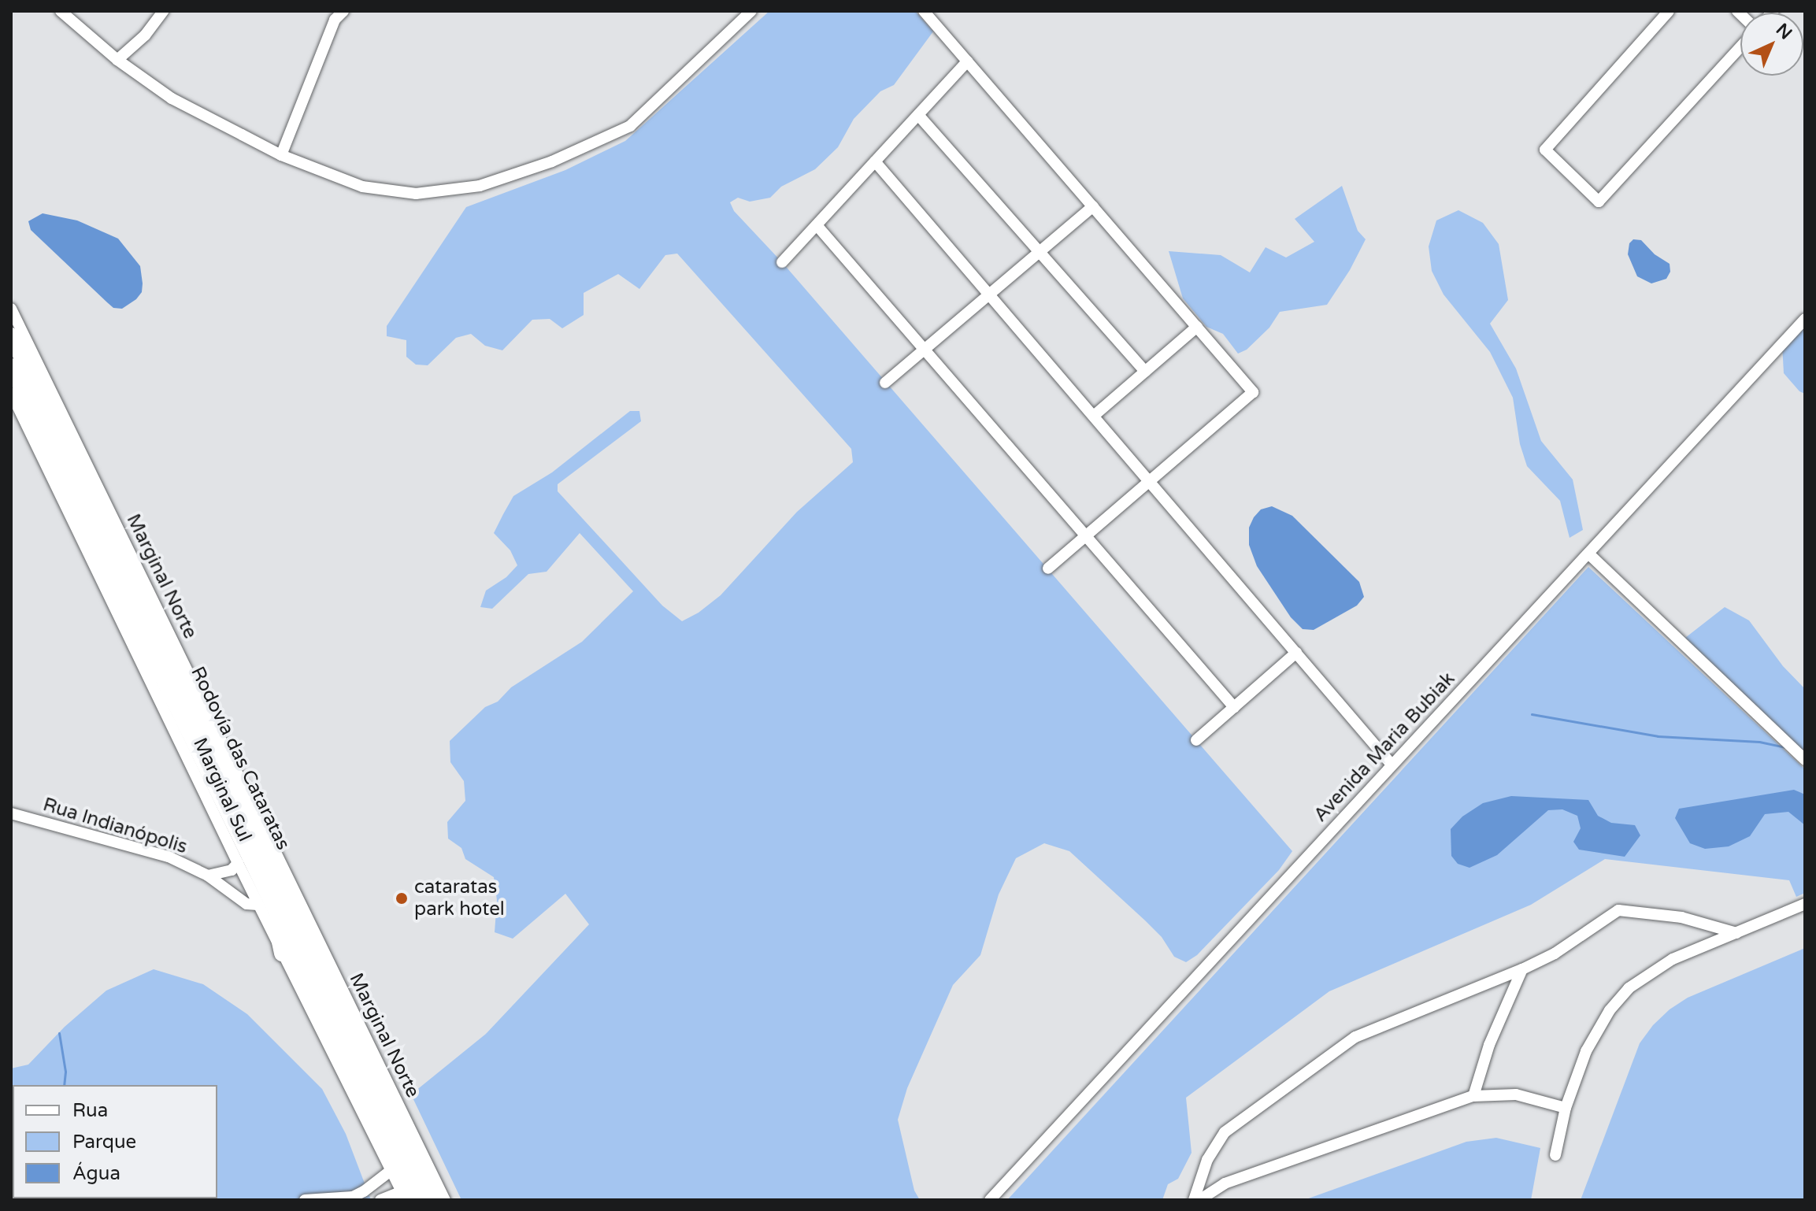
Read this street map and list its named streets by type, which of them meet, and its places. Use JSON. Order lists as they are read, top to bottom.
{
  "streets": {
    "highway": ["Rodovía das Cataratas"],
    "street": [
      "Marginal Norte",
      "Avenida Maria Bubiak",
      "Marginal Sul",
      "Rua Indianópolis"
    ]
  },
  "crossings": [
    ["Rodovía das Cataratas", "Marginal Sul"],
    ["Rodovía das Cataratas", "Rua Indianópolis"],
    ["Marginal Sul", "Rua Indianópolis"]
  ],
  "places": ["cataratas park hotel"],
  "legend": ["Rua", "Parque", "Água"],
  "north": "top right"
}
